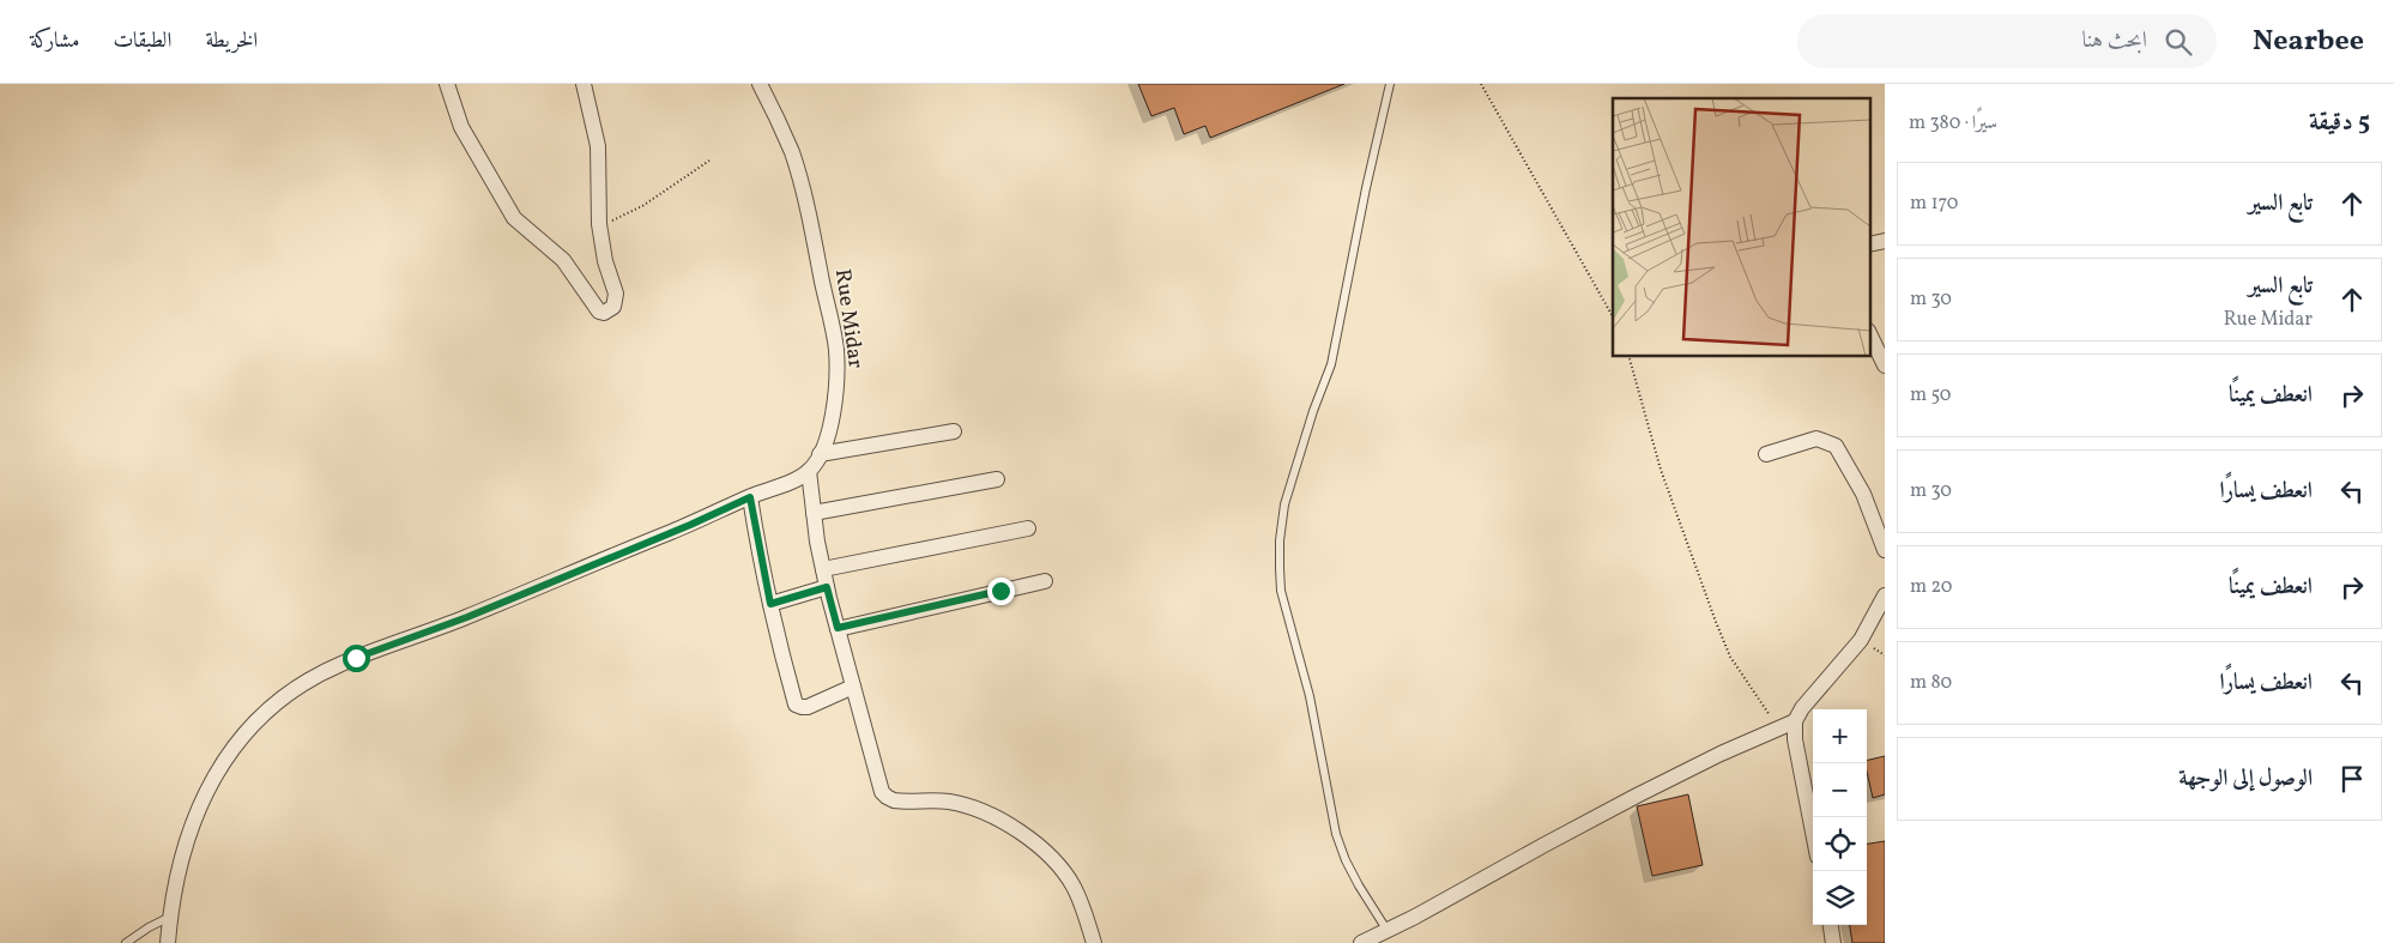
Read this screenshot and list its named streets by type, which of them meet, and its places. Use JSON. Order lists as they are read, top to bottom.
{
  "streets": {
    "street": ["Rue Midar"]
  },
  "page": {
    "header": "Nearbee",
    "search": "ابحث هنا",
    "nav": ["الخريطة", "الطبقات", "مشاركة"],
    "heading": ["5 دقيقة", "سيرًا · 380 m"],
    "list": [
      ["تابع السير", "170 m"],
      ["تابع السير", "Rue Midar", "30 m"],
      ["انعطف يمينًا", "50 m"],
      ["انعطف يسارًا", "30 m"],
      ["انعطف يمينًا", "20 m"],
      ["انعطف يسارًا", "80 m"],
      "الوصول إلى الوجهة"
    ],
    "map_buttons": ["+", "−"]
  }
}
